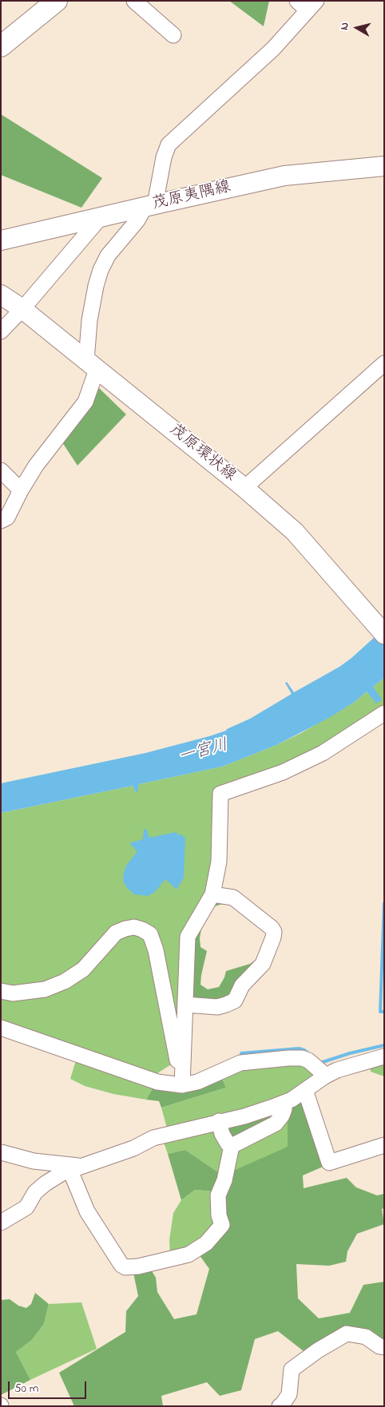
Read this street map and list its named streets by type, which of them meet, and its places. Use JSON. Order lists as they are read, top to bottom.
{
  "streets": {
    "main road": ["茂原夷隅線", "茂原環状線"]
  },
  "water": ["一宮川"],
  "scale_bar": "50 m",
  "north": "left"
}
